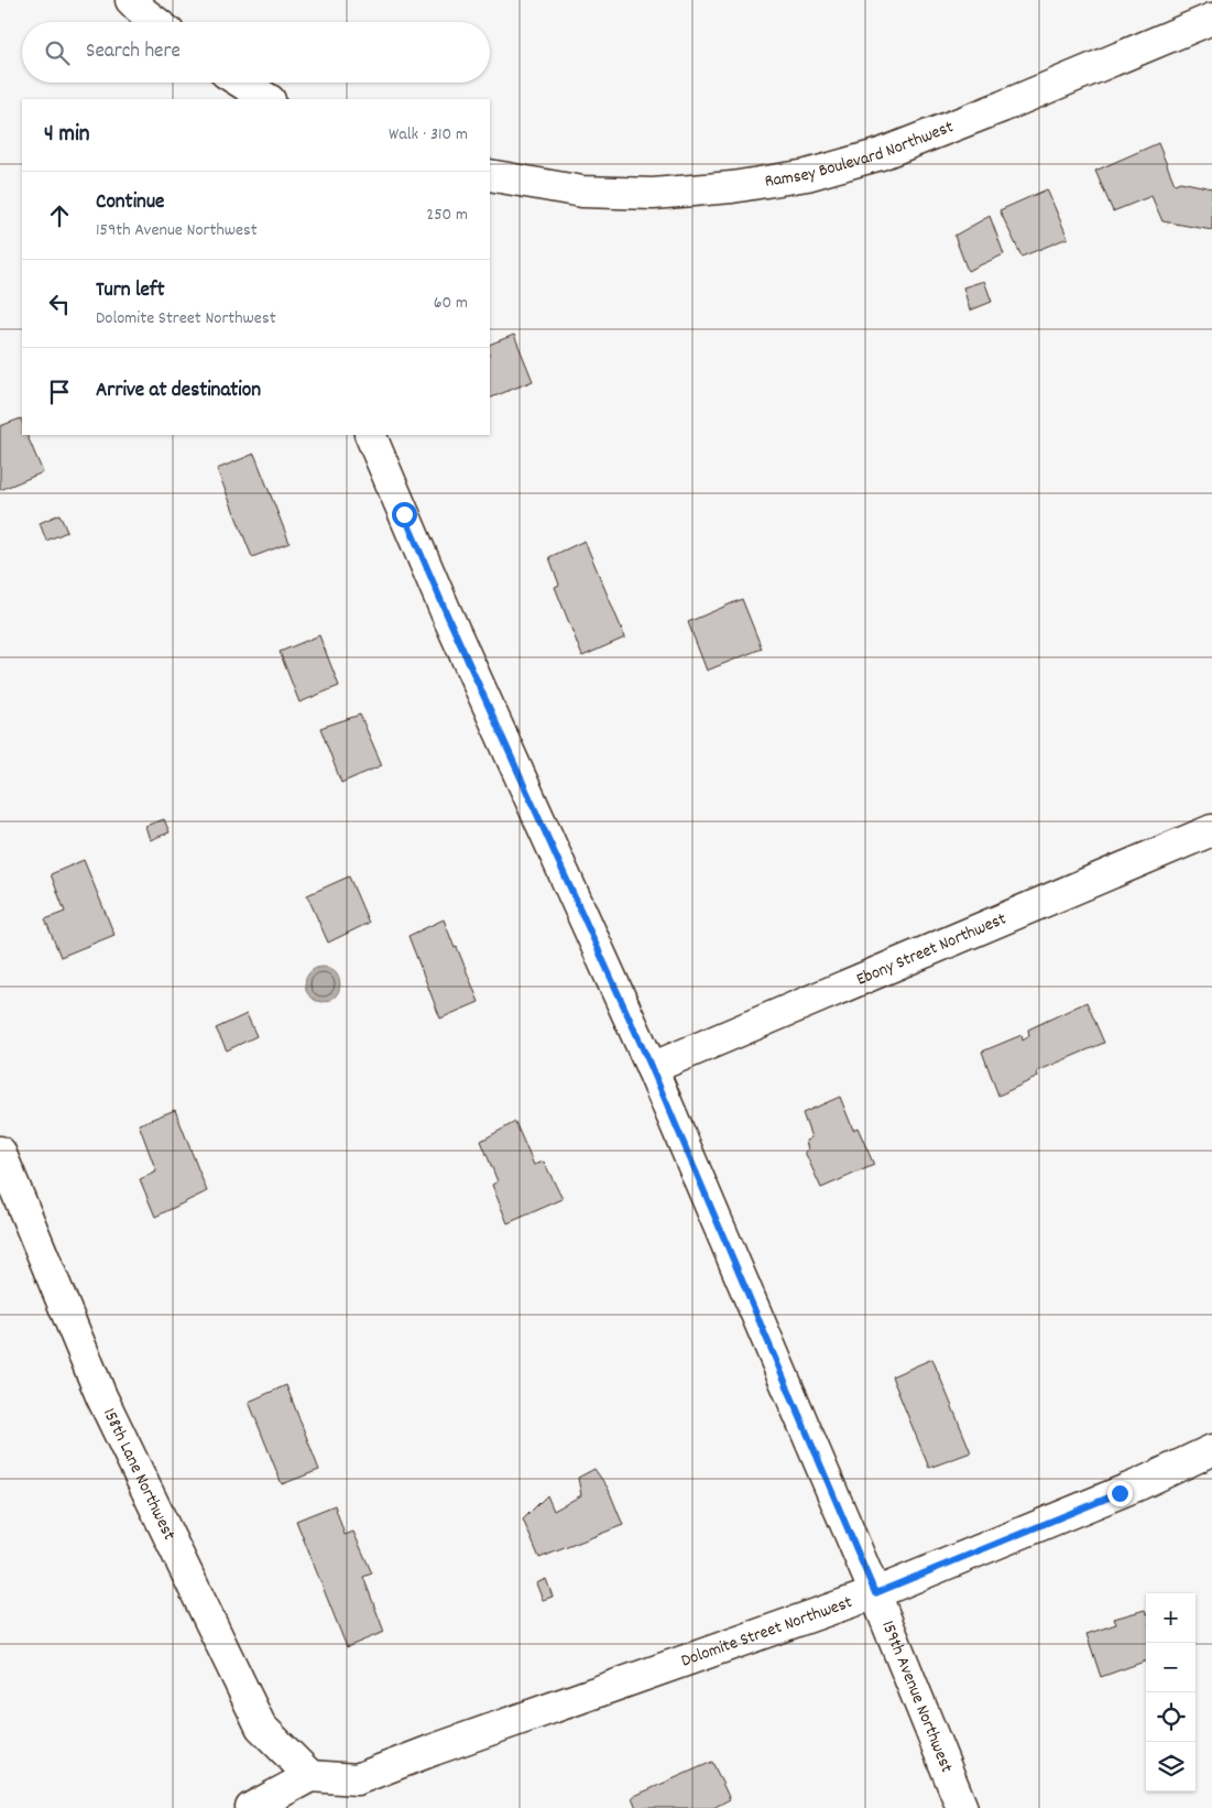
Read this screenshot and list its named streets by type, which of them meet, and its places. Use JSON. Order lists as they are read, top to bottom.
{
  "streets": {
    "street": [
      "Ramsey Boulevard Northwest",
      "Ebony Street Northwest",
      "158th Lane Northwest",
      "Dolomite Street Northwest",
      "159th Avenue Northwest"
    ]
  },
  "crossings": [
    ["Ebony Street Northwest", "159th Avenue Northwest"],
    ["158th Lane Northwest", "Dolomite Street Northwest"],
    ["Dolomite Street Northwest", "159th Avenue Northwest"]
  ],
  "page": {
    "search": "Search here",
    "heading": ["4 min", "Walk · 310 m"],
    "list": [
      ["Continue", "159th Avenue Northwest", "250 m"],
      ["Turn left", "Dolomite Street Northwest", "60 m"],
      "Arrive at destination"
    ],
    "map_buttons": ["+", "−"]
  }
}
